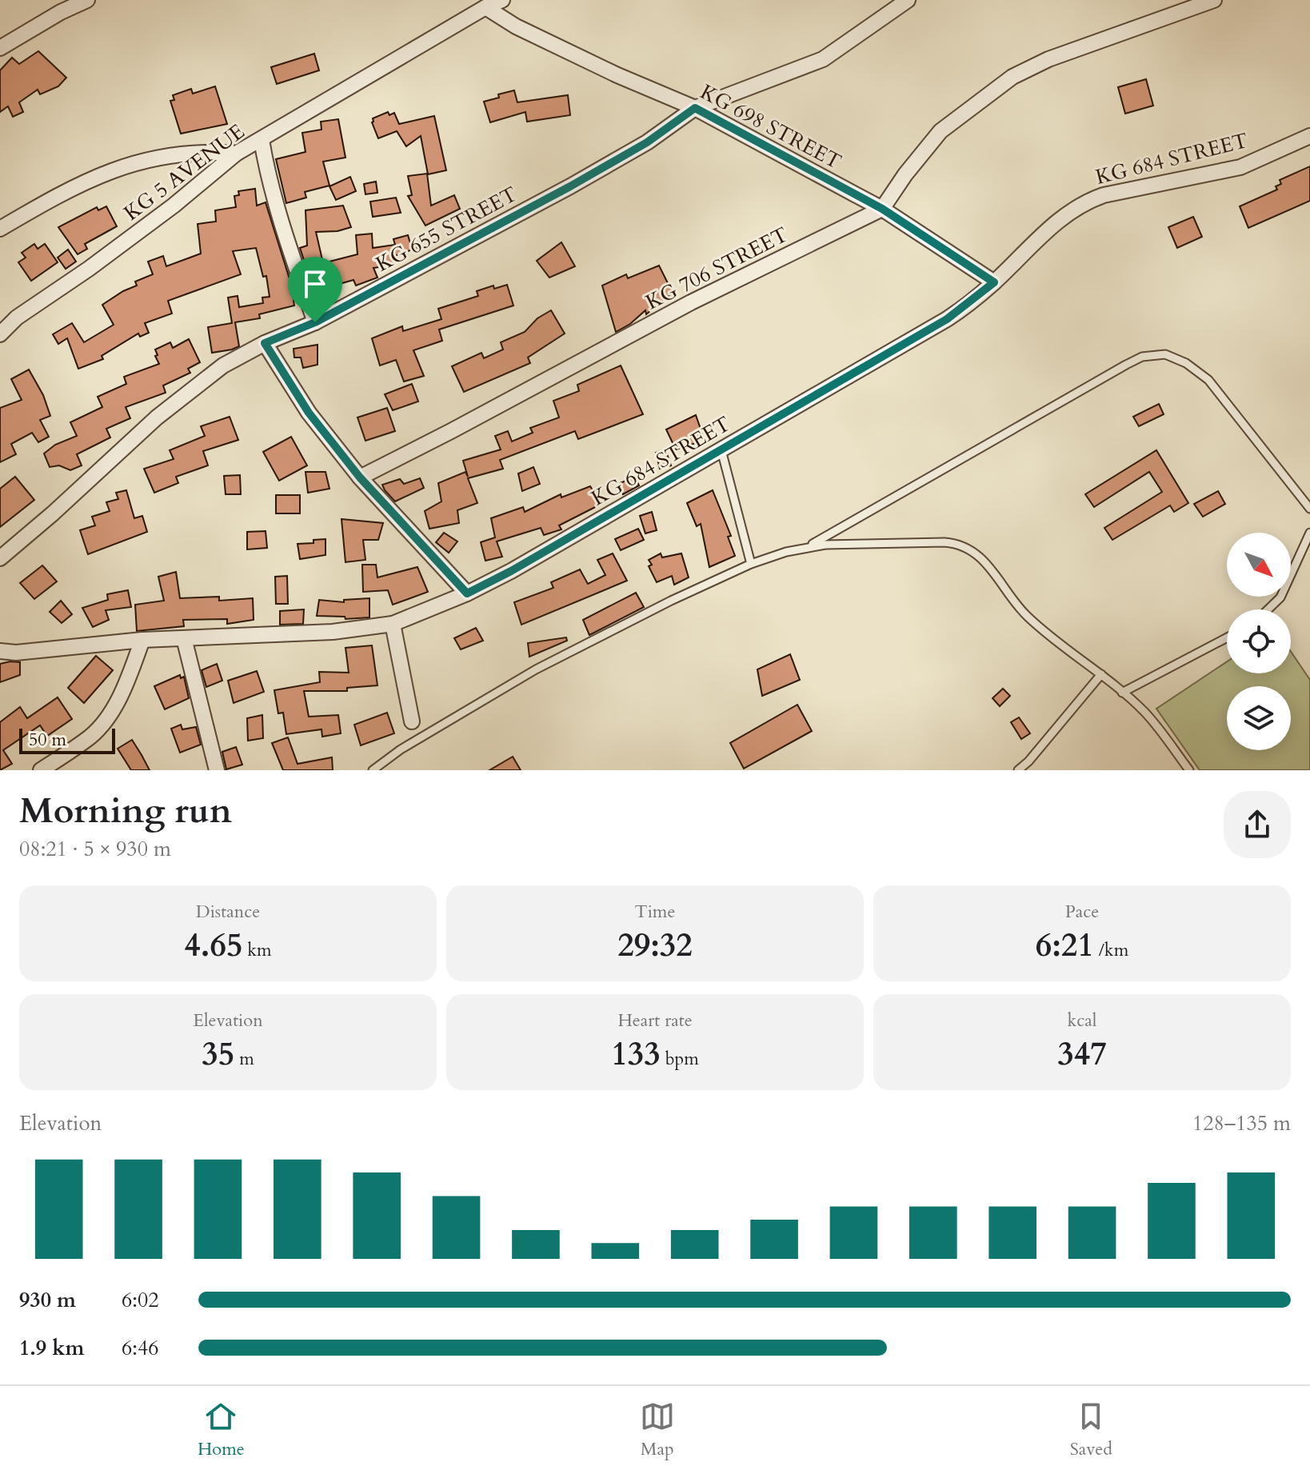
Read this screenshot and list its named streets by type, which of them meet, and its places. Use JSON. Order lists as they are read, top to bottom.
{
  "streets": {
    "street": [
      "KG 698 STREET",
      "KG 684 STREET",
      "KG 5 AVENUE",
      "KG 655 STREET",
      "KG 706 STREET"
    ]
  },
  "crossings": [
    ["KG 698 STREET", "KG 684 STREET"],
    ["KG 698 STREET", "KG 5 AVENUE"],
    ["KG 698 STREET", "KG 655 STREET"],
    ["KG 698 STREET", "KG 706 STREET"]
  ],
  "scale_bar": "50 m",
  "north": "bottom right",
  "page": {
    "scale": "50 m",
    "heading": ["Morning run", "08:21 · 5 × 930 m"],
    "stats": [
      ["Distance", "4.65 km"],
      ["Time", "29:32"],
      ["Pace", "6:21 /km"],
      ["Elevation", "35 m"],
      ["Heart rate", "133 bpm"],
      ["kcal", "347"]
    ],
    "chart": ["Elevation", "128–135 m"],
    "list": [
      {
        "name": "930 m",
        "note": "6:02"
      },
      {
        "name": "1.9 km",
        "note": "6:46"
      }
    ],
    "tabs": ["Home", "Map", "Saved"]
  }
}
